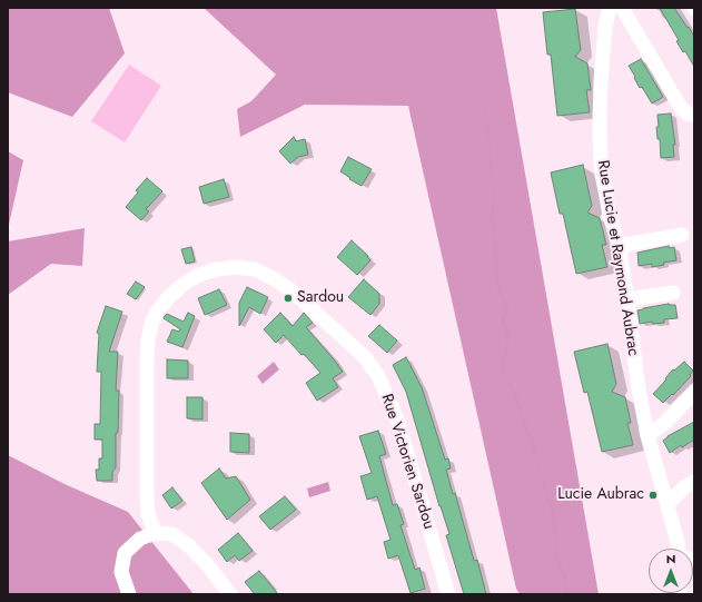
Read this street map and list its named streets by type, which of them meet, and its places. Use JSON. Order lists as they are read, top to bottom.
{
  "streets": {
    "street": ["Rue Lucie et Raymond Aubrac", "Rue Victorien Sardou"]
  },
  "places": ["Sardou", "Lucie Aubrac"],
  "north": "top"
}
